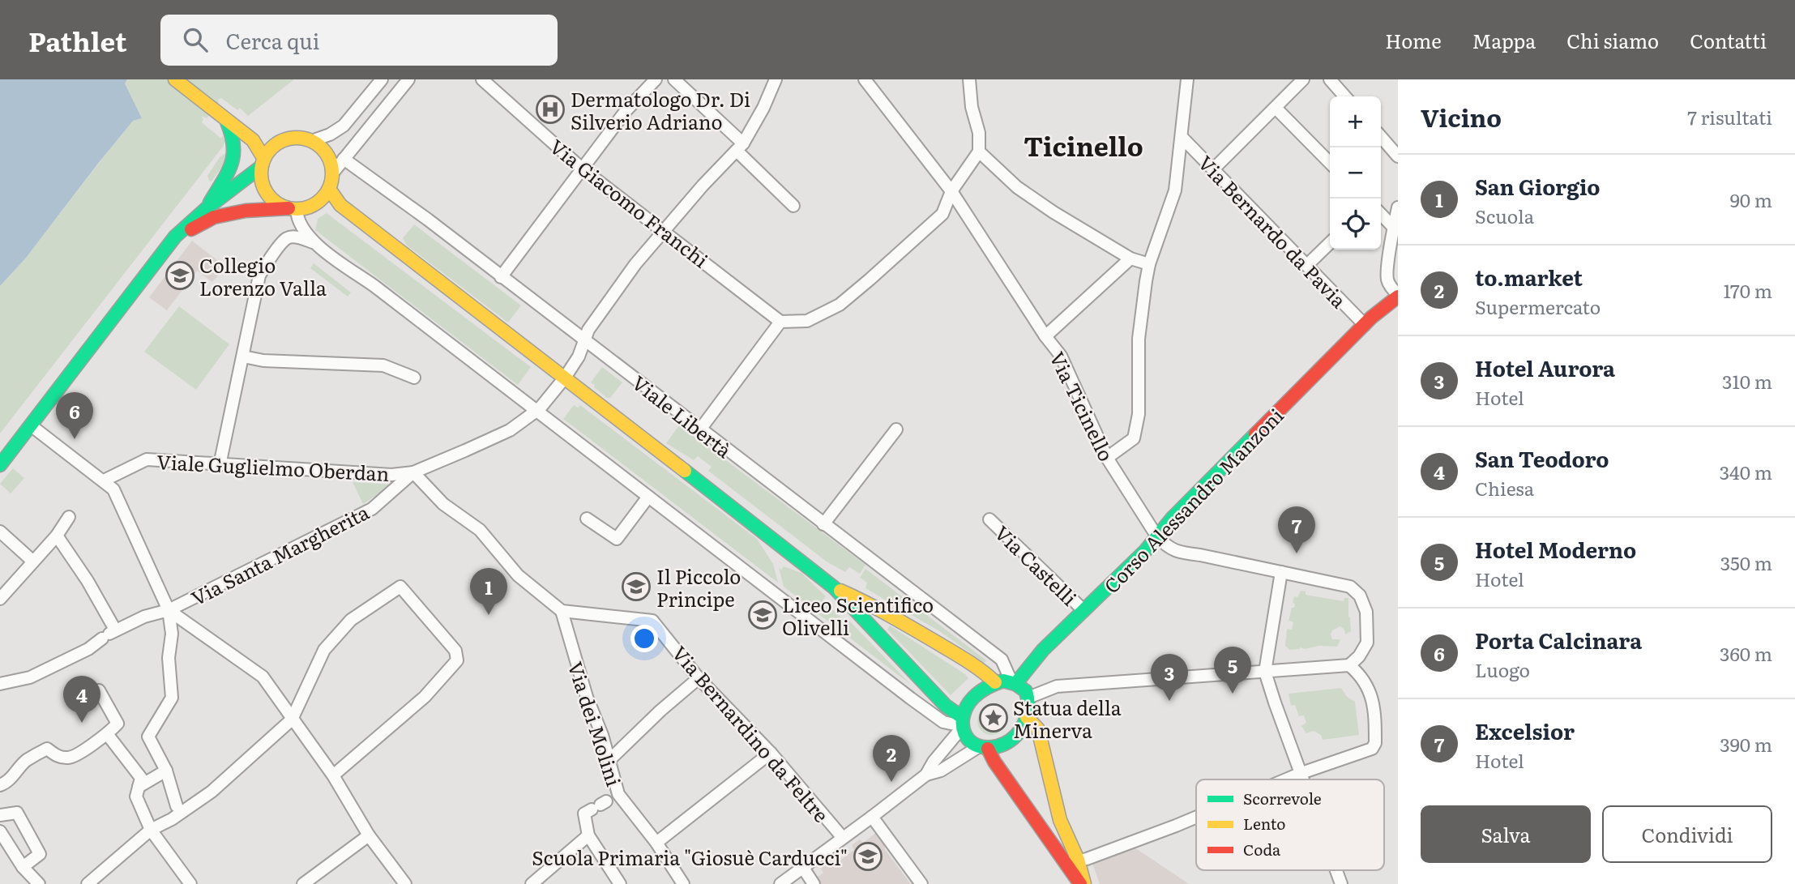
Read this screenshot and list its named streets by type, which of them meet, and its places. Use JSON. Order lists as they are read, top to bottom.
{
  "streets": {
    "main road": ["Corso Alessandro Manzoni"],
    "street": [
      "Via Giacomo Franchi",
      "Via Bernardo da Pavia",
      "Via Ticinello",
      "Viale Libertà",
      "Viale Guglielmo Oberdan",
      "Via Santa Margherita",
      "Via Castelli",
      "Via dei Molini",
      "Via Bernardino da Feltre"
    ]
  },
  "crossings": [
    ["Via Bernardo da Pavia", "Corso Alessandro Manzoni"],
    ["Via Ticinello", "Corso Alessandro Manzoni"],
    ["Viale Libertà", "Corso Alessandro Manzoni"],
    ["Viale Guglielmo Oberdan", "Via Santa Margherita"],
    ["Corso Alessandro Manzoni", "Via Castelli"],
    ["Via dei Molini", "Via Bernardino da Feltre"]
  ],
  "districts": ["Ticinello"],
  "places": {
    "hospital": ["Dermatologo Dr. Di Silverio Adriano"],
    "school or university": [
      "Collegio Lorenzo Valla",
      "Il Piccolo Principe",
      "Liceo Scientifico Olivelli",
      "Scuola Primaria \"Giosuè Carducci\""
    ],
    "place": ["Statua della Minerva"]
  },
  "legend": ["Scorrevole", "Lento", "Coda"],
  "page": {
    "header": "Pathlet",
    "search": "Cerca qui",
    "nav": [
      "Home",
      "Mappa",
      "Chi siamo",
      "Contatti"
    ],
    "heading": ["Vicino", "7 risultati"],
    "map_buttons": ["+", "−"],
    "list": [
      {
        "mark": "1",
        "name": "San Giorgio",
        "note": "Scuola",
        "value": "90 m"
      },
      {
        "mark": "2",
        "name": "to.market",
        "note": "Supermercato",
        "value": "170 m"
      },
      {
        "mark": "3",
        "name": "Hotel Aurora",
        "note": "Hotel",
        "value": "310 m"
      },
      {
        "mark": "4",
        "name": "San Teodoro",
        "note": "Chiesa",
        "value": "340 m"
      },
      {
        "mark": "5",
        "name": "Hotel Moderno",
        "note": "Hotel",
        "value": "350 m"
      },
      {
        "mark": "6",
        "name": "Porta Calcinara",
        "note": "Luogo",
        "value": "360 m"
      },
      {
        "mark": "7",
        "name": "Excelsior",
        "note": "Hotel",
        "value": "390 m"
      }
    ],
    "pins": [
      "6",
      "7",
      "1",
      "5",
      "3",
      "4",
      "2"
    ],
    "buttons": ["Salva", "Condividi"]
  }
}
